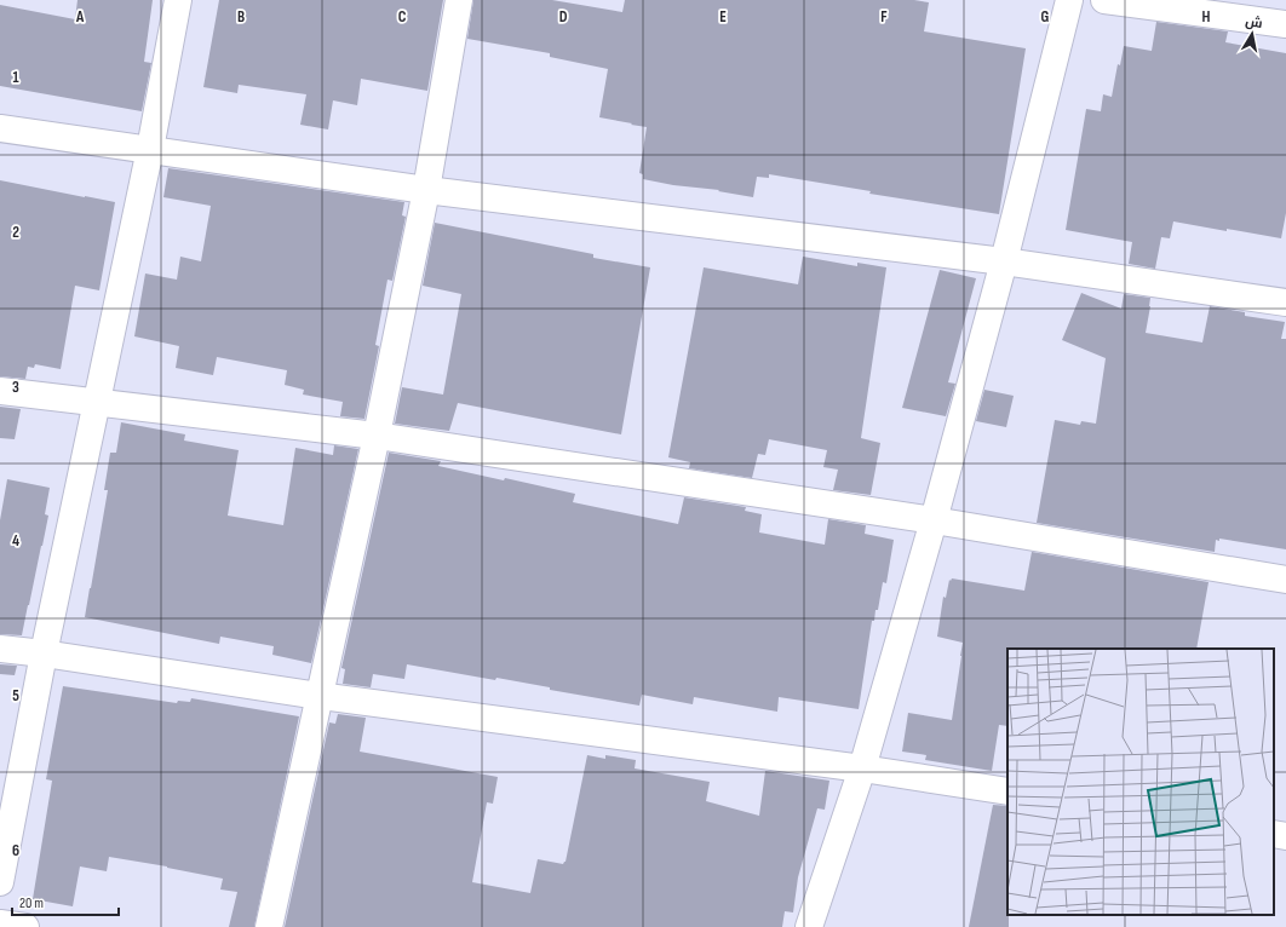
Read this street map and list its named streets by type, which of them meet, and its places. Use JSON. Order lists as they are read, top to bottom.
{
  "scale_bar": "20 m",
  "north": "top",
  "grid": {
    "columns": [
      "A",
      "B",
      "C",
      "D",
      "E",
      "F",
      "G",
      "H"
    ],
    "rows": [
      "1",
      "2",
      "3",
      "4",
      "5",
      "6"
    ]
  }
}
